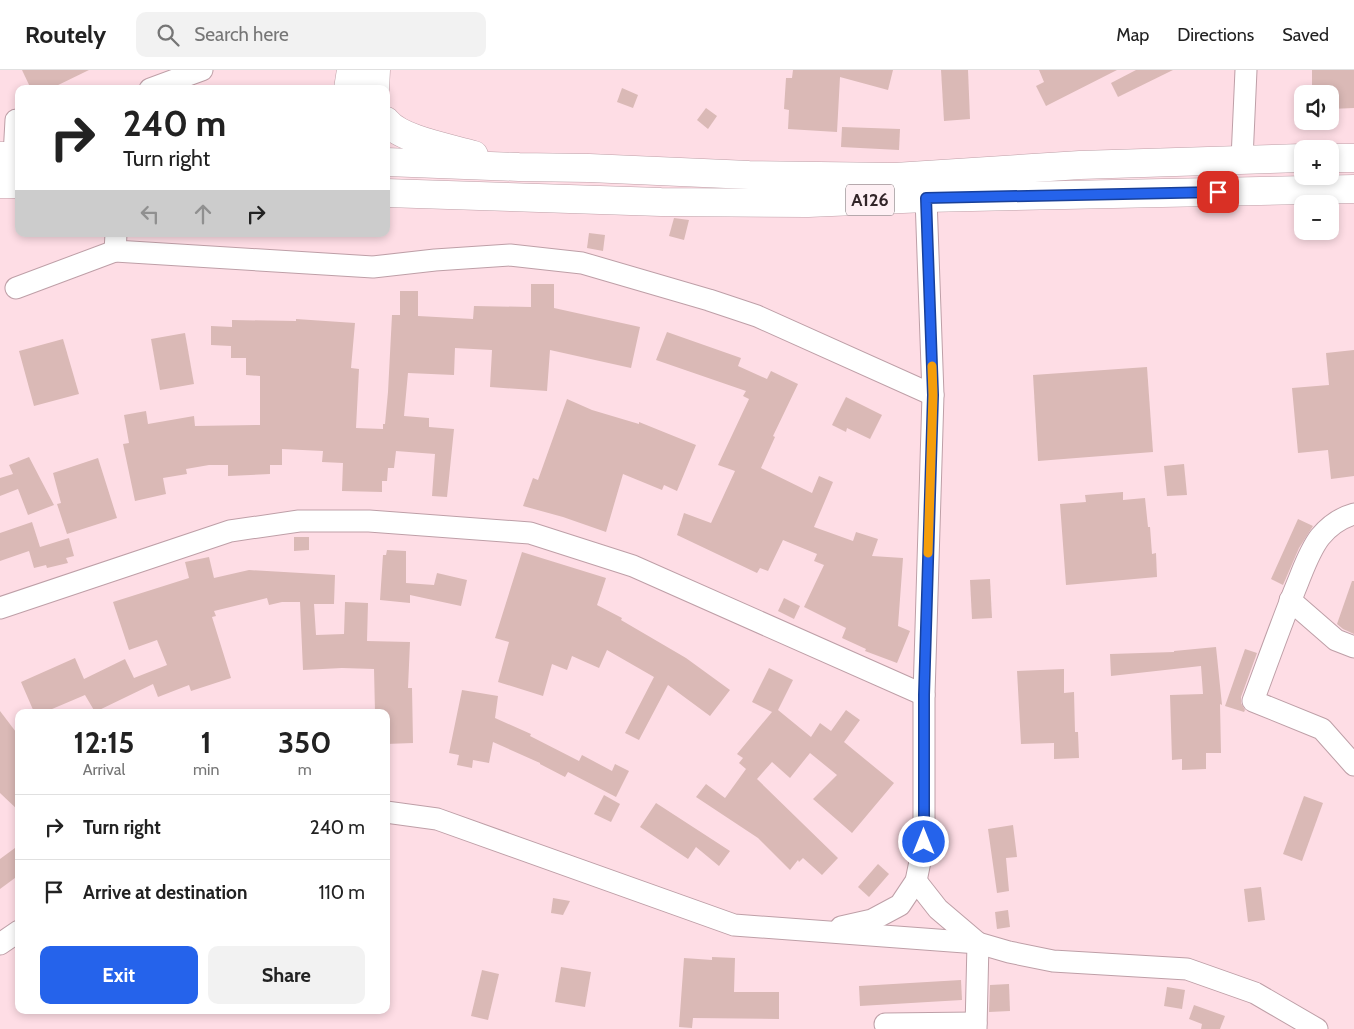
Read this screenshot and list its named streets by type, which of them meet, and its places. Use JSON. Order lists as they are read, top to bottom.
{
  "streets": {
    "highway": ["A126"]
  },
  "page": {
    "header": "Routely",
    "search": "Search here",
    "nav": ["Map", "Directions", "Saved"],
    "map_buttons": ["+", "−"],
    "turn": ["240 m", "Turn right"],
    "eta": [
      "12:15",
      "Arrival",
      "1",
      "min",
      "350",
      "m"
    ],
    "list": [
      {
        "name": "Turn right",
        "value": "240 m"
      },
      {
        "name": "Arrive at destination",
        "value": "110 m"
      }
    ],
    "buttons": ["Exit", "Share"]
  }
}
